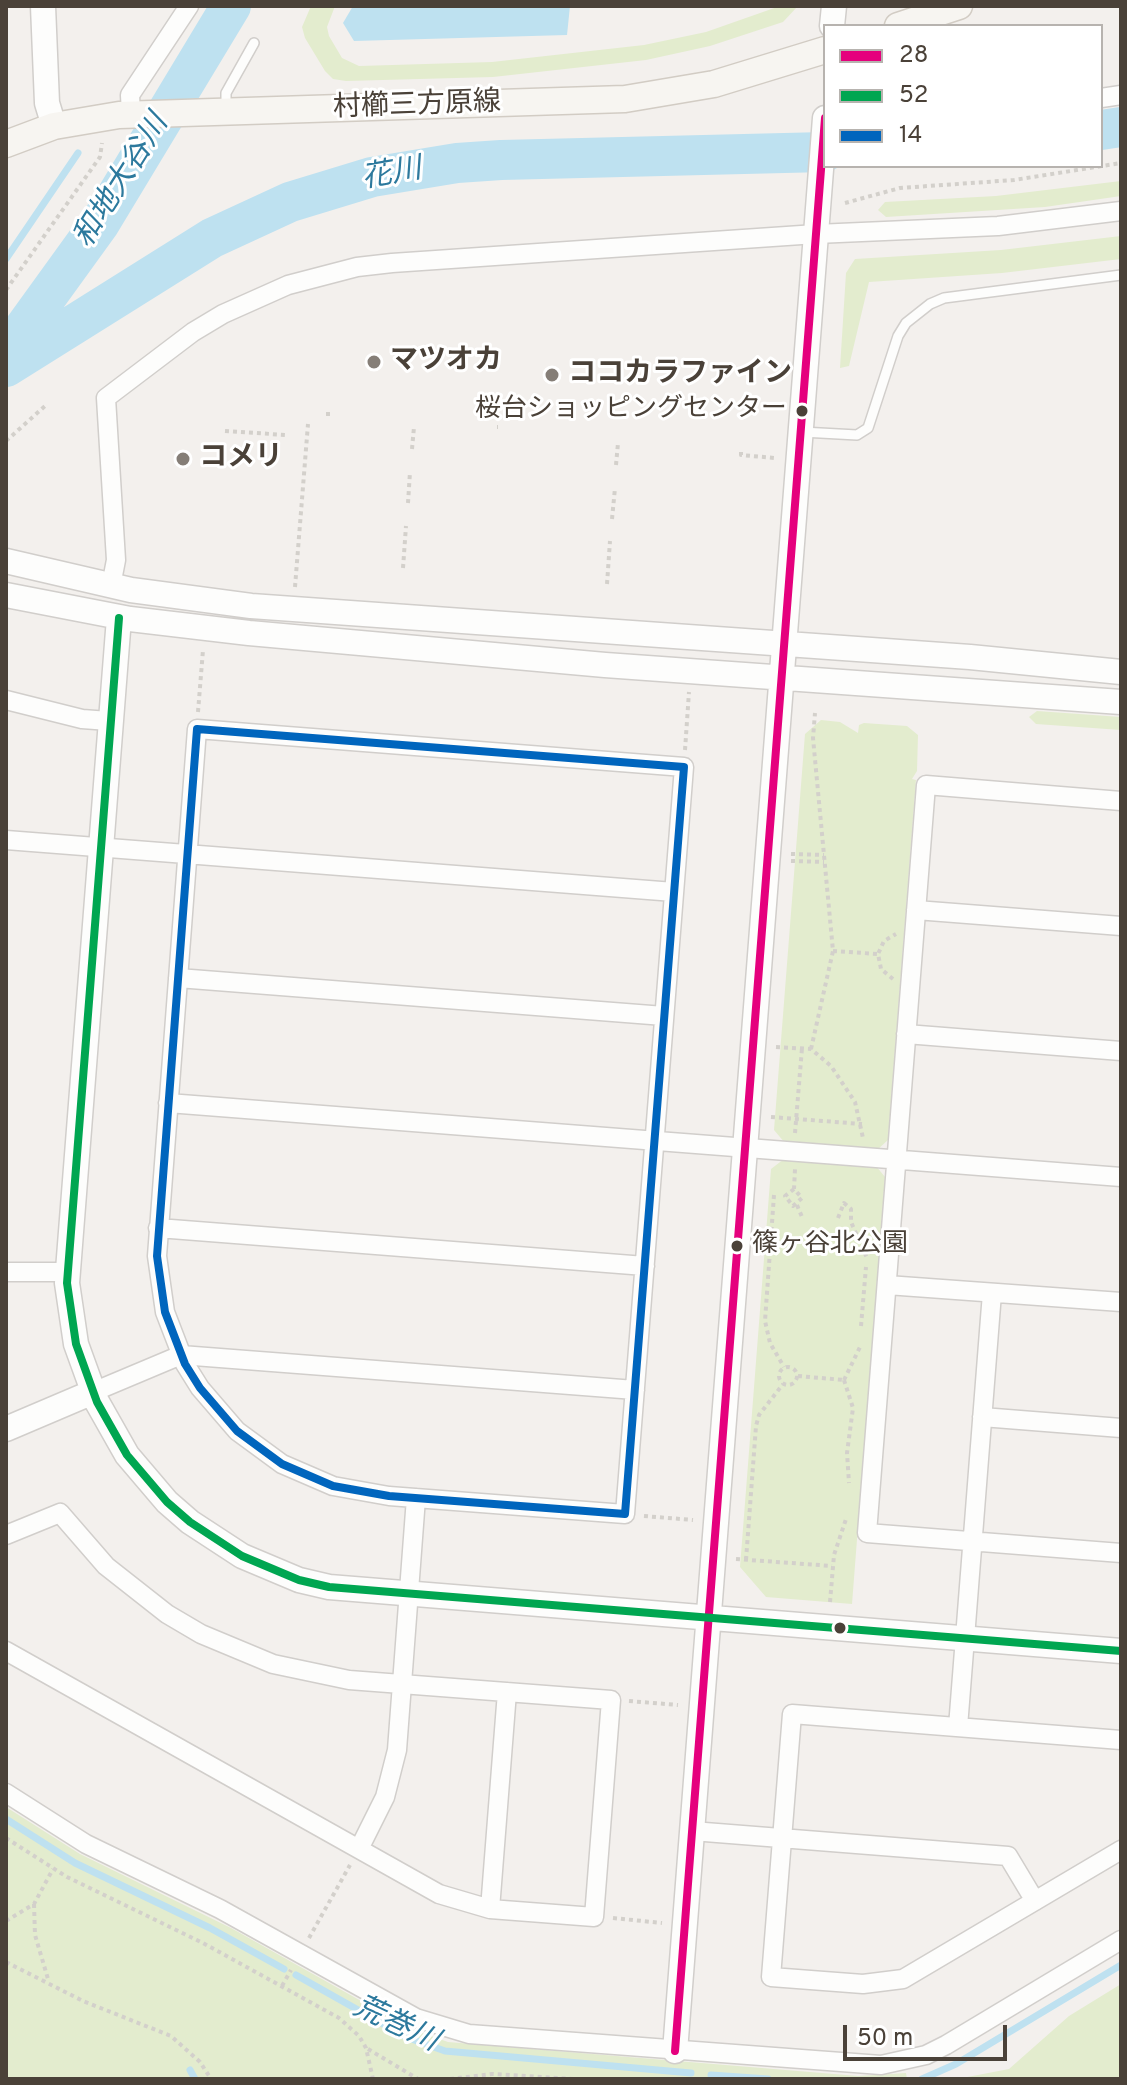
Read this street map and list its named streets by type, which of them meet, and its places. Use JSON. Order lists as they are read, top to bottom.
{
  "streets": {
    "main road": ["村櫛三方原線"]
  },
  "water": ["花川", "和地大谷川", "荒巻川"],
  "places": [
    "マツオカ",
    "ココカラファイン",
    "桜台ショッピングセンター",
    "コメリ",
    "篠ヶ谷北公園"
  ],
  "lines": ["transit line 28", "transit line 52", "transit line 14"],
  "legend": ["28", "52", "14"],
  "scale_bar": "50 m"
}
